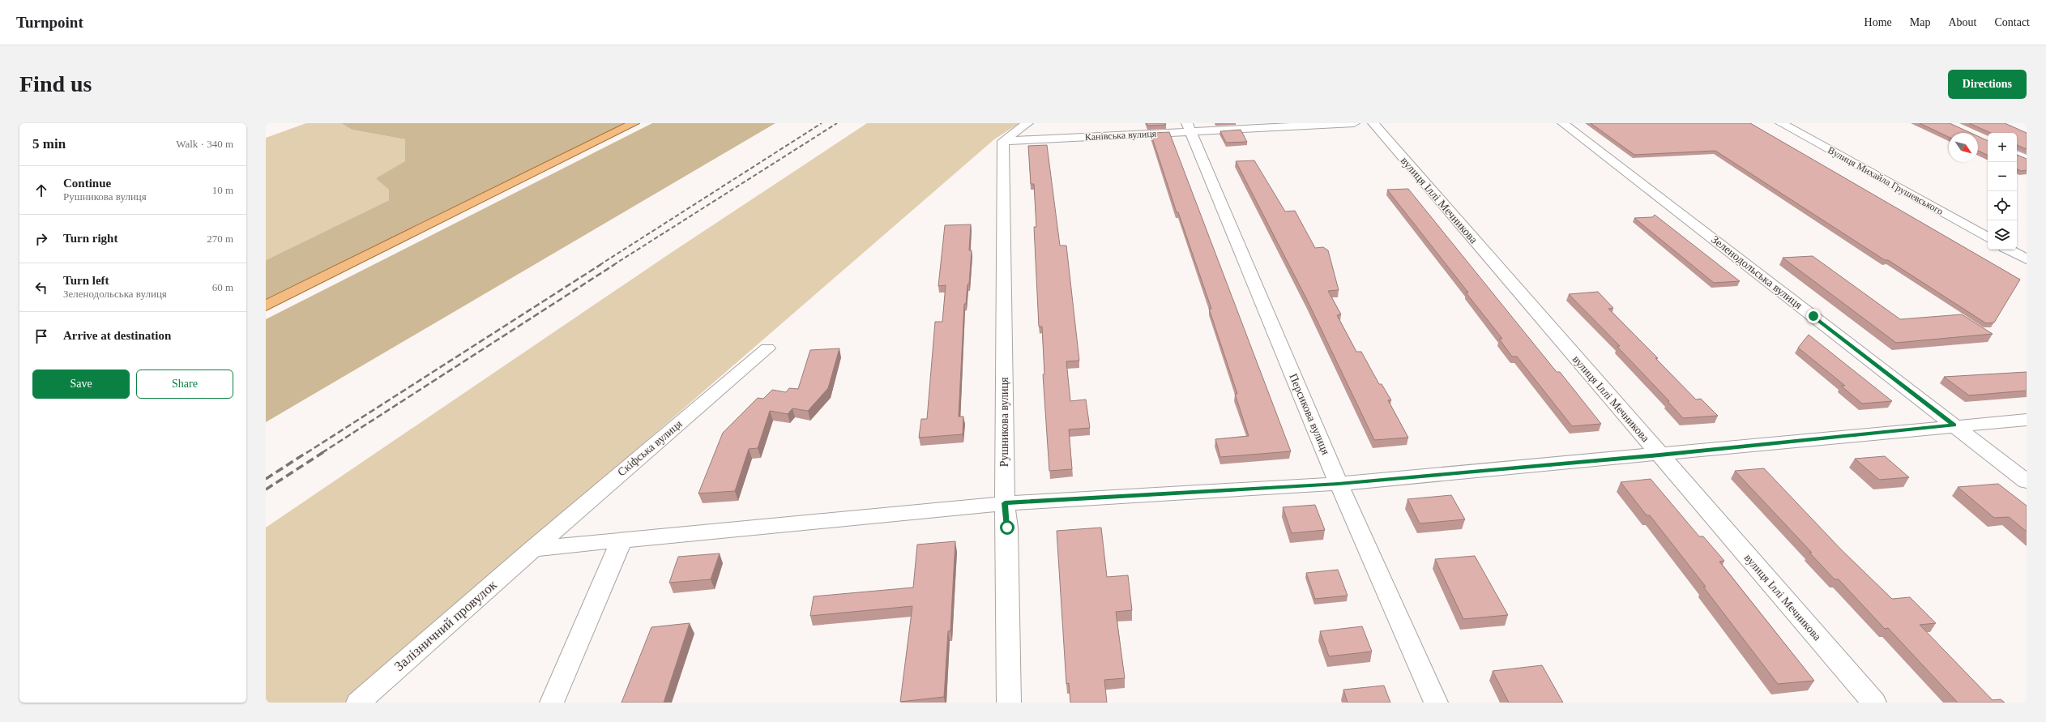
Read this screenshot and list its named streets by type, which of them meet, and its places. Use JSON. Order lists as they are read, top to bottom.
{
  "streets": {
    "street": [
      "Канівська вулиця",
      "Вулиця Михайла Грушевського",
      "вулиця Іллі Мечникова",
      "Зеленодольська вулиця",
      "Персикова вулиця",
      "Рушникова вулиця",
      "Скіфська вулиця",
      "Залізничний провулок"
    ]
  },
  "crossings": [
    ["Канівська вулиця", "Персикова вулиця"],
    ["Канівська вулиця", "Рушникова вулиця"],
    ["Скіфська вулиця", "Залізничний провулок"]
  ],
  "north": "bottom right",
  "page": {
    "header": "Turnpoint",
    "nav": [
      "Home",
      "Map",
      "About",
      "Contact"
    ],
    "buttons": [
      "Directions",
      ["Save", "Share"]
    ],
    "title": "Find us",
    "heading": ["5 min", "Walk · 340 m"],
    "map_buttons": ["+", "−"],
    "list": [
      ["Continue", "Рушникова вулиця", "10 m"],
      ["Turn right", "270 m"],
      ["Turn left", "Зеленодольська вулиця", "60 m"],
      "Arrive at destination"
    ]
  }
}
